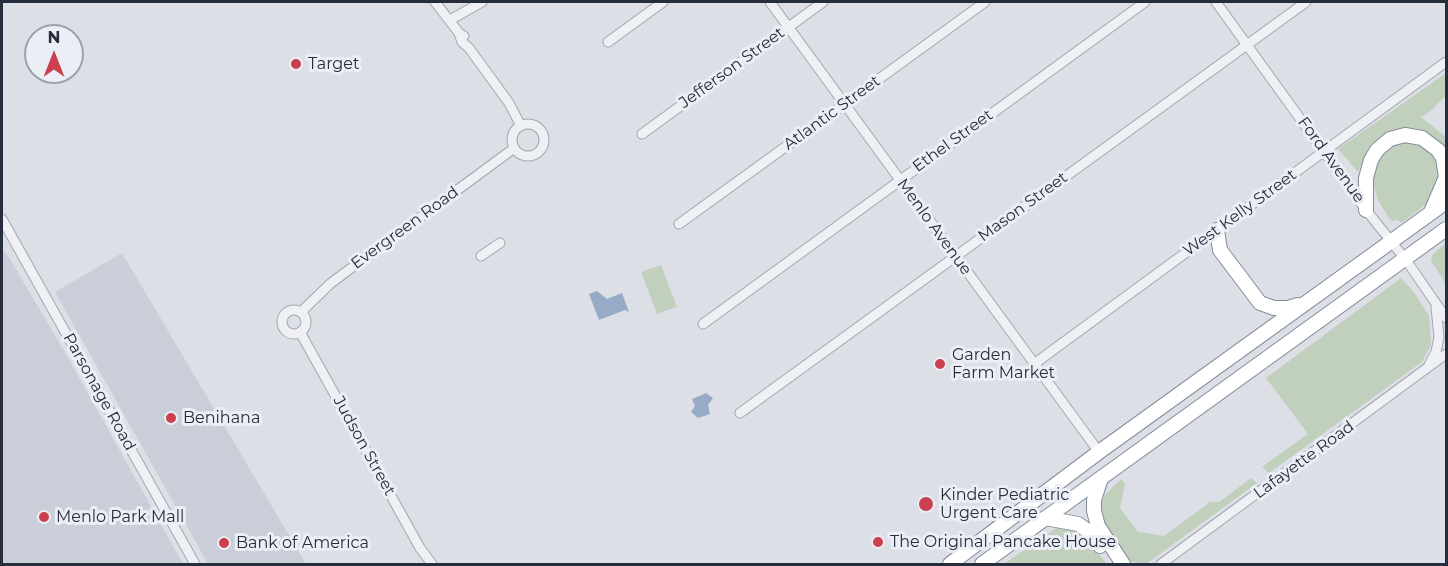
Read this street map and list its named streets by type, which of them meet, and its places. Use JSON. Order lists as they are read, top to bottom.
{
  "streets": {
    "street": [
      "Jefferson Street",
      "Atlantic Street",
      "Ethel Street",
      "Ford Avenue",
      "Mason Street",
      "West Kelly Street",
      "Menlo Avenue",
      "Evergreen Road",
      "Parsonage Road",
      "Judson Street",
      "Lafayette Road"
    ]
  },
  "crossings": [
    ["Jefferson Street", "Menlo Avenue"],
    ["Atlantic Street", "Menlo Avenue"],
    ["Ethel Street", "Menlo Avenue"],
    ["Ford Avenue", "Mason Street"],
    ["Ford Avenue", "West Kelly Street"],
    ["Mason Street", "Menlo Avenue"],
    ["West Kelly Street", "Menlo Avenue"],
    ["Evergreen Road", "Judson Street"]
  ],
  "places": [
    "Target",
    "Garden Farm Market",
    "Benihana",
    "Kinder Pediatric Urgent Care",
    "Menlo Park Mall",
    "The Original Pancake House",
    "Bank of America"
  ],
  "north": "top"
}
